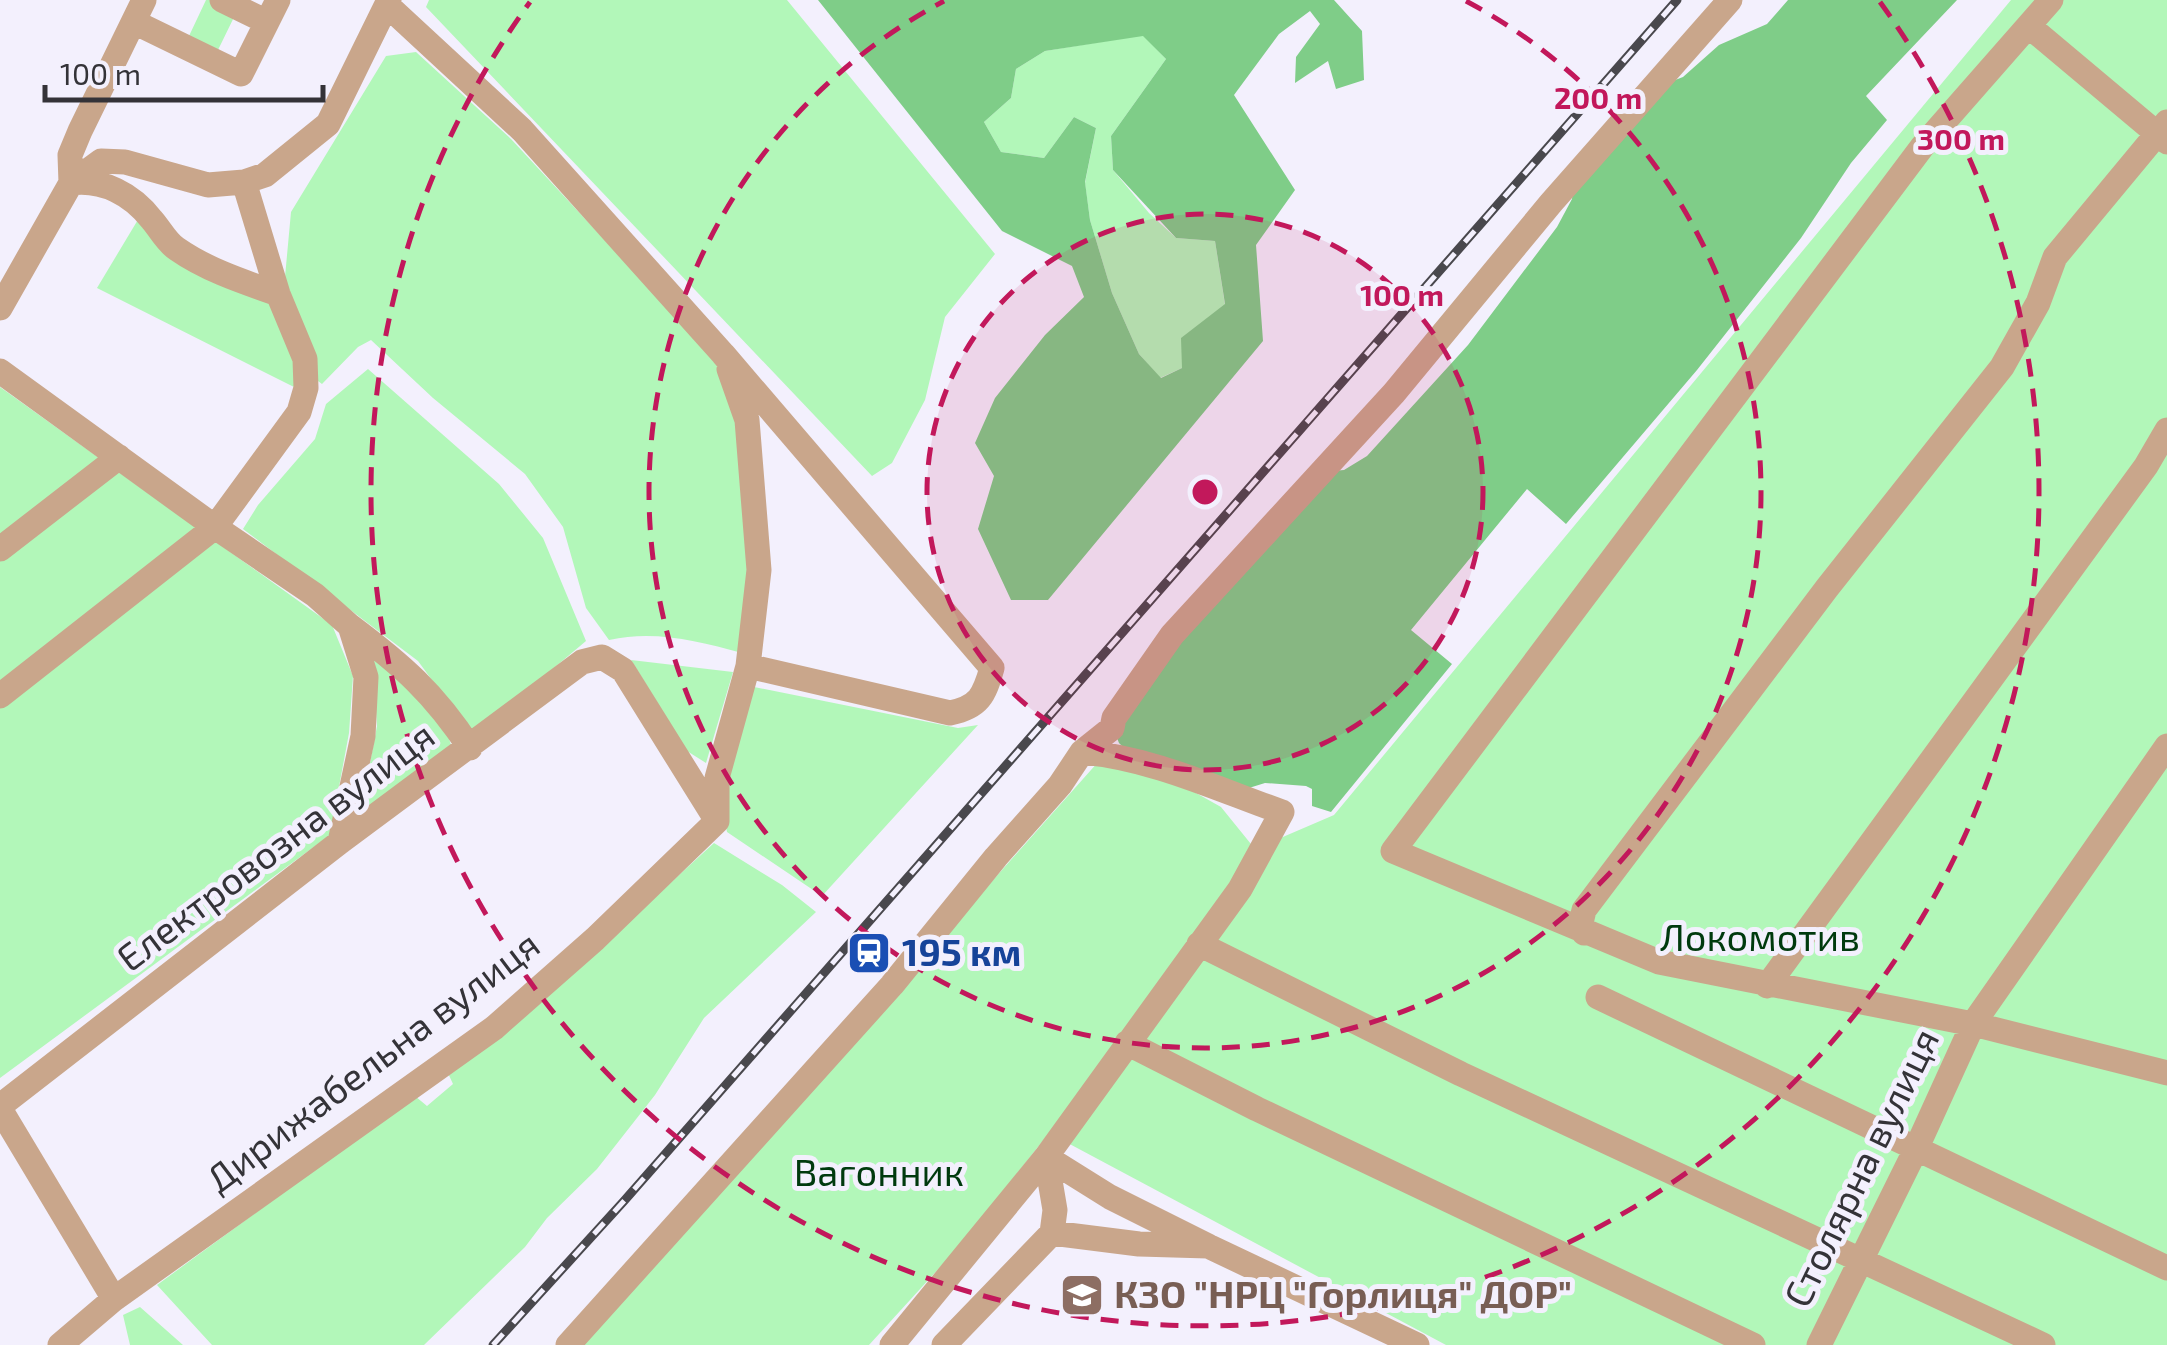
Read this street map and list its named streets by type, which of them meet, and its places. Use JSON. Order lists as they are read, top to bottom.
{
  "streets": {
    "street": ["Електровозна вулиця", "Дирижабельна вулиця", "Столярна вулиця"]
  },
  "crossings": [
    ["Електровозна вулиця", "Дирижабельна вулиця"]
  ],
  "parks": ["Локомотив", "Вагонник"],
  "places": {
    "station": ["195 км"],
    "school or university": ["КЗО \"НРЦ \"Горлиця\" ДОР\""]
  },
  "scale_bar": "100 m",
  "rings": ["200 m", "300 m", "100 m"]
}
